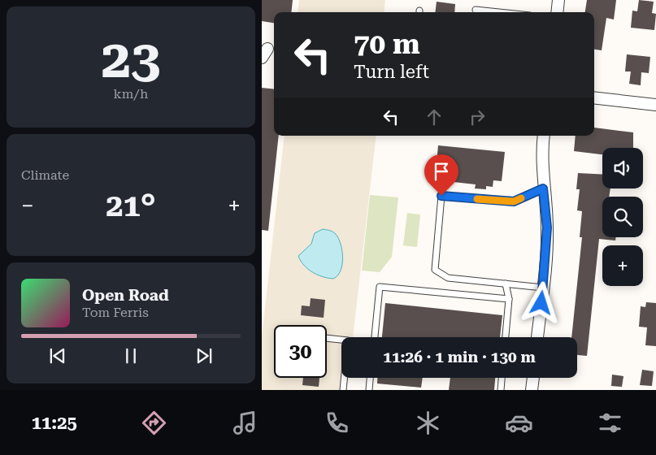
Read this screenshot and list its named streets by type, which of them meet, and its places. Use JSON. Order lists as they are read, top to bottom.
{
  "page": {
    "tile": [
      ["23", "km/h"],
      "Climate"
    ],
    "turn": ["70 m", "Turn left"],
    "map_buttons": "+",
    "heat": ["−", "21°", "+"],
    "song": ["Open Road", "Tom Ferris"],
    "limit": "30",
    "trip": "11:26 · 1 min · 130 m",
    "tabs": "11:25"
  }
}
